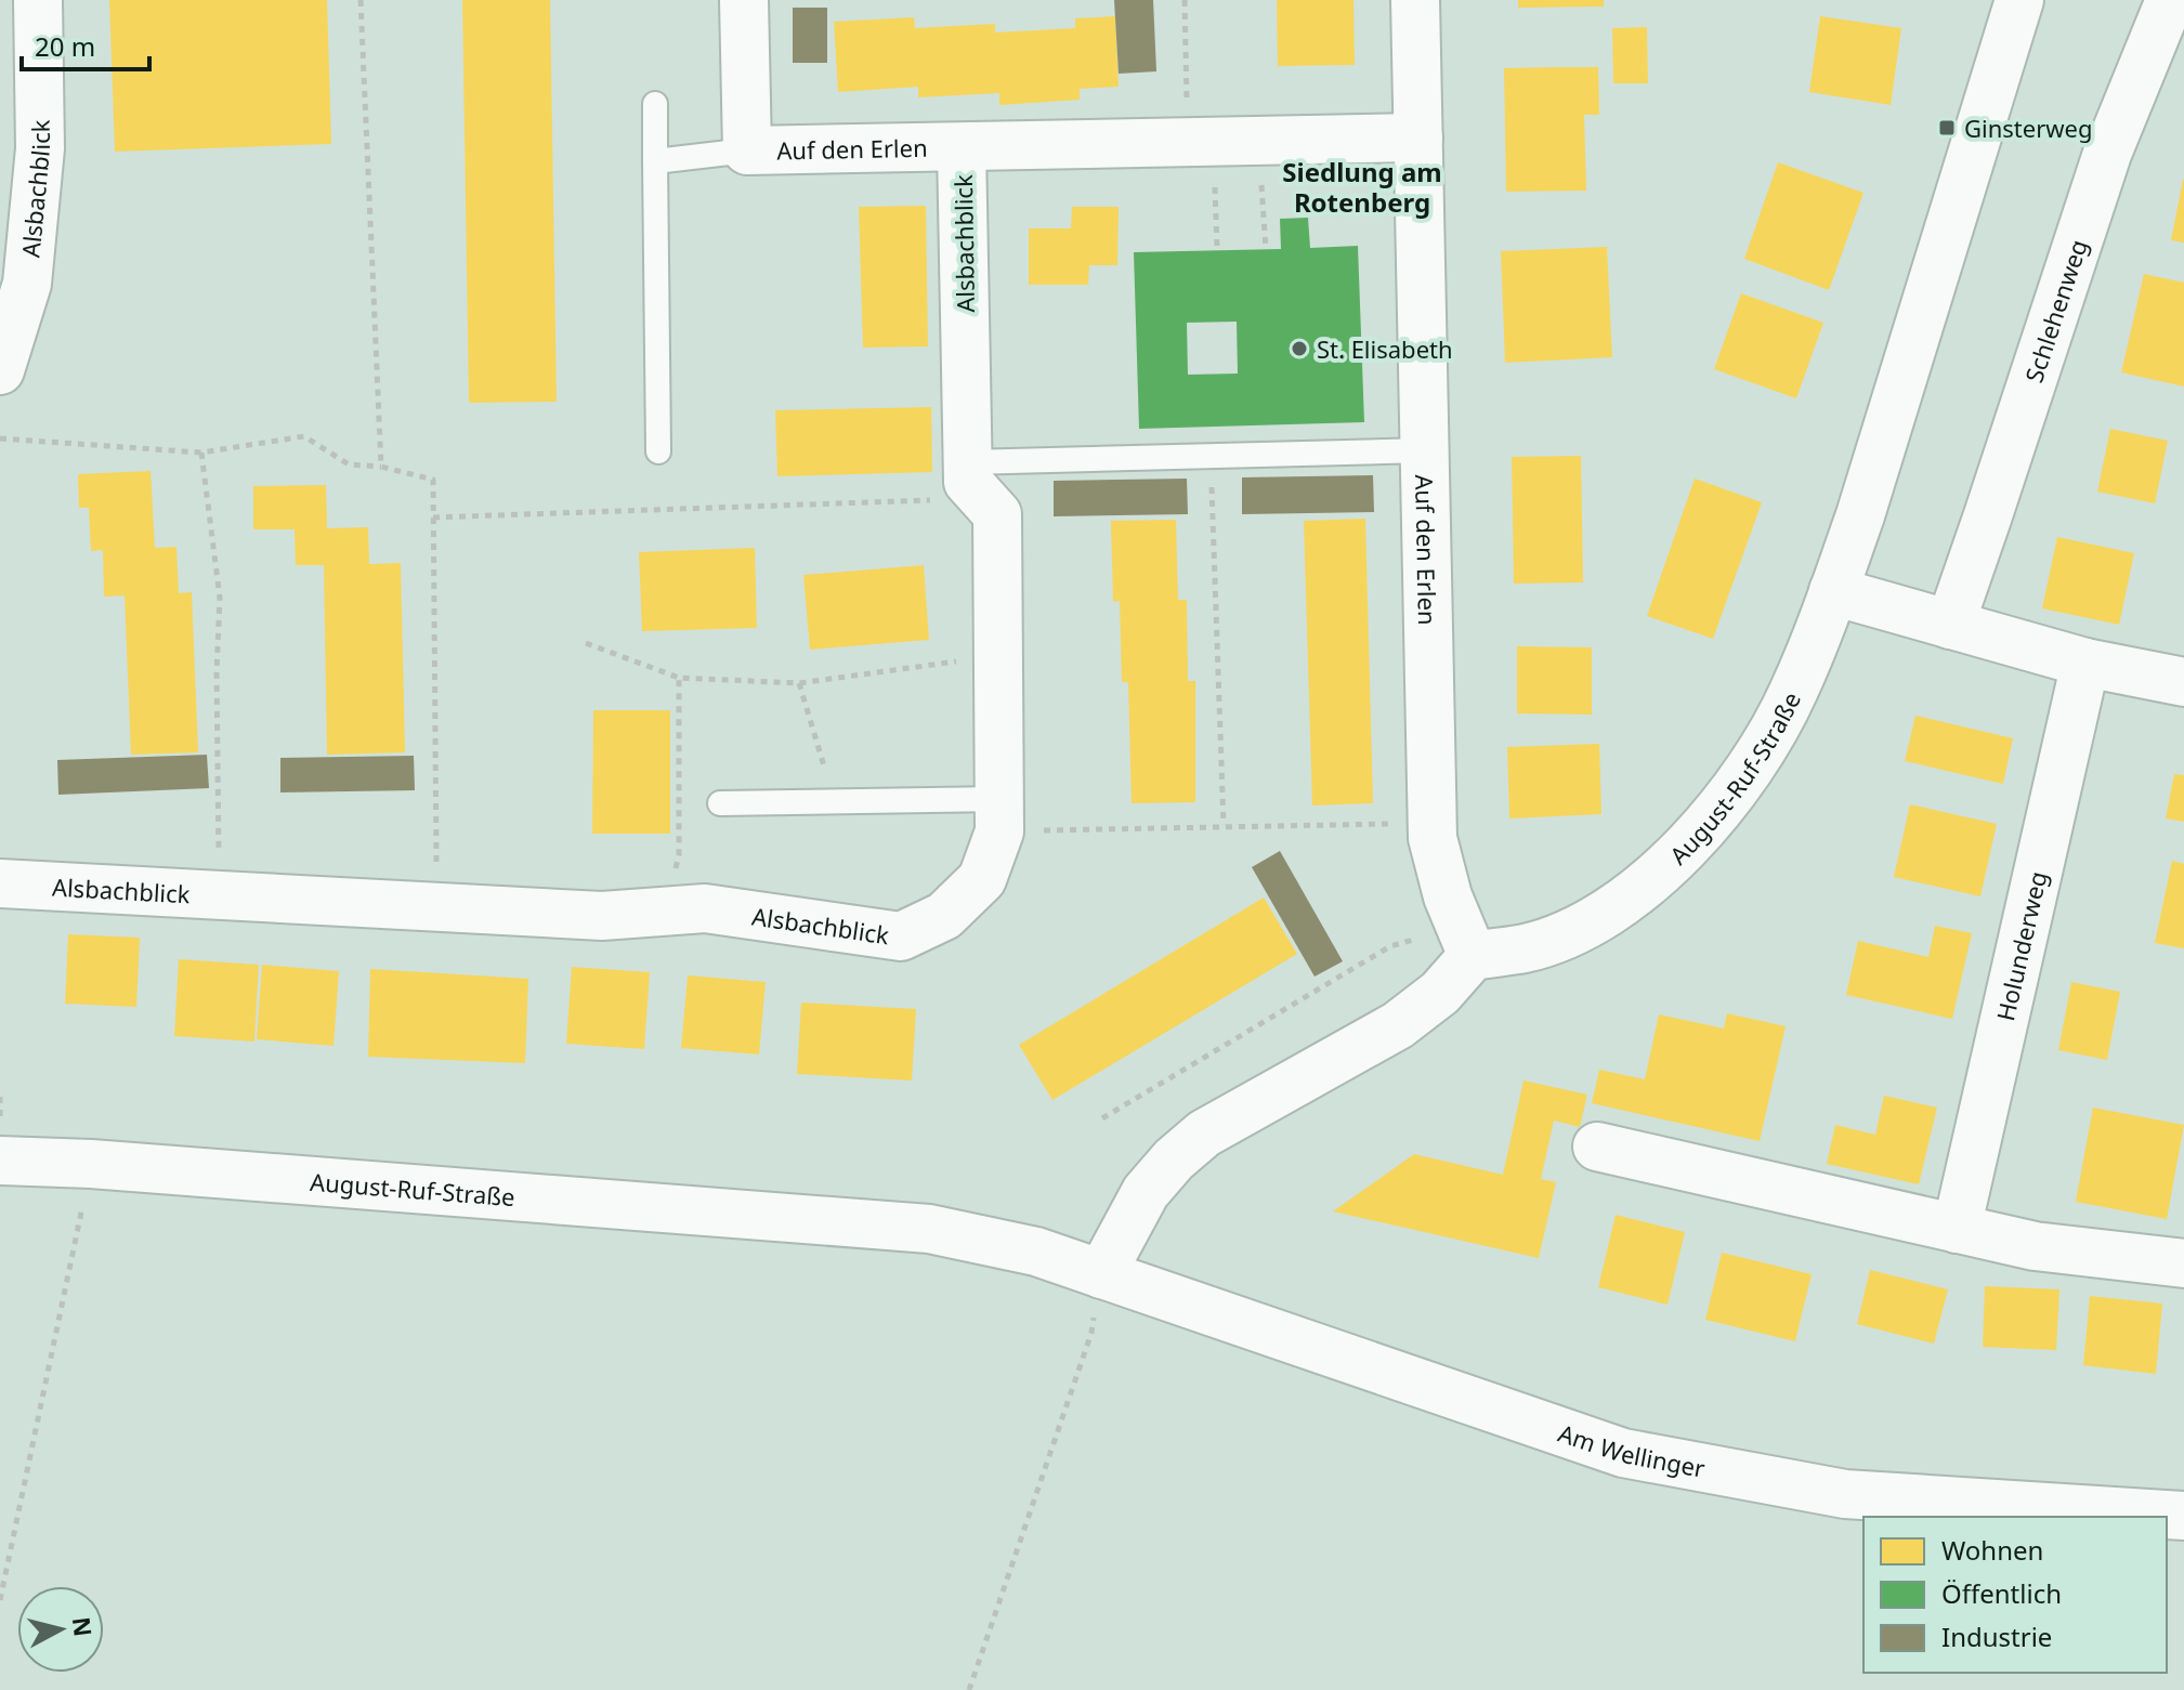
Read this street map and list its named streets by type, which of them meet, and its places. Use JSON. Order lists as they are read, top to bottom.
{
  "streets": {
    "street": [
      "Auf den Erlen",
      "Alsbachblick",
      "Schlehenweg",
      "August-Ruf-Straße",
      "Holunderweg",
      "Am Wellinger"
    ]
  },
  "crossings": [
    ["Auf den Erlen", "Alsbachblick"],
    ["Auf den Erlen", "August-Ruf-Straße"],
    ["August-Ruf-Straße", "Am Wellinger"]
  ],
  "districts": ["Siedlung am Rotenberg"],
  "places": {
    "transit": ["Ginsterweg"],
    "other": ["St. Elisabeth"]
  },
  "legend": ["Wohnen", "Öffentlich", "Industrie"],
  "scale_bar": "20 m",
  "north": "right"
}
